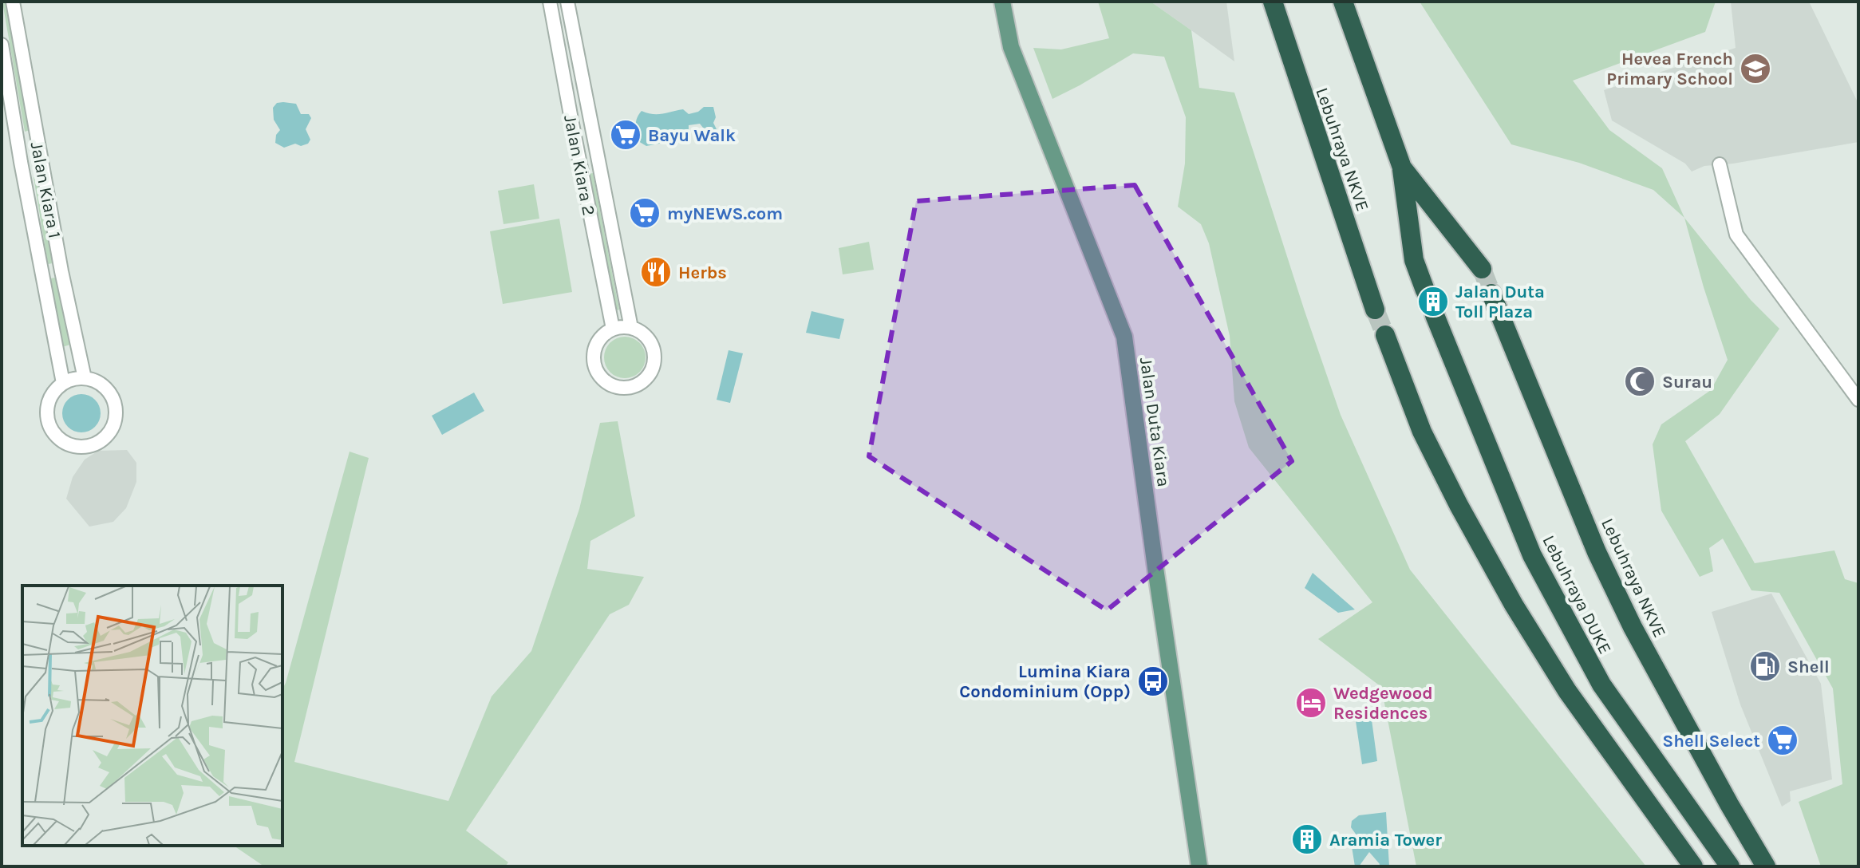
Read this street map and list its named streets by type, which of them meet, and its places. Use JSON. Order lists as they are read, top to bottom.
{
  "streets": {
    "highway": ["Lebuhraya NKVE", "Lebuhraya DUKE"],
    "main road": ["Jalan Duta Kiara"],
    "street": ["Jalan Kiara 2", "Jalan Kiara 1"]
  },
  "places": {
    "school or university": ["Hevea French Primary School"],
    "supermarket": ["Bayu Walk", "myNEWS.com", "Shell Select"],
    "restaurant": ["Herbs"],
    "building": ["Jalan Duta Toll Plaza", "Aramia Tower"],
    "mosque": ["Surau"],
    "fuel station": ["Shell"],
    "bus stop": ["Lumina Kiara Condominium (Opp)"],
    "hotel": ["Wedgewood Residences"]
  }
}
